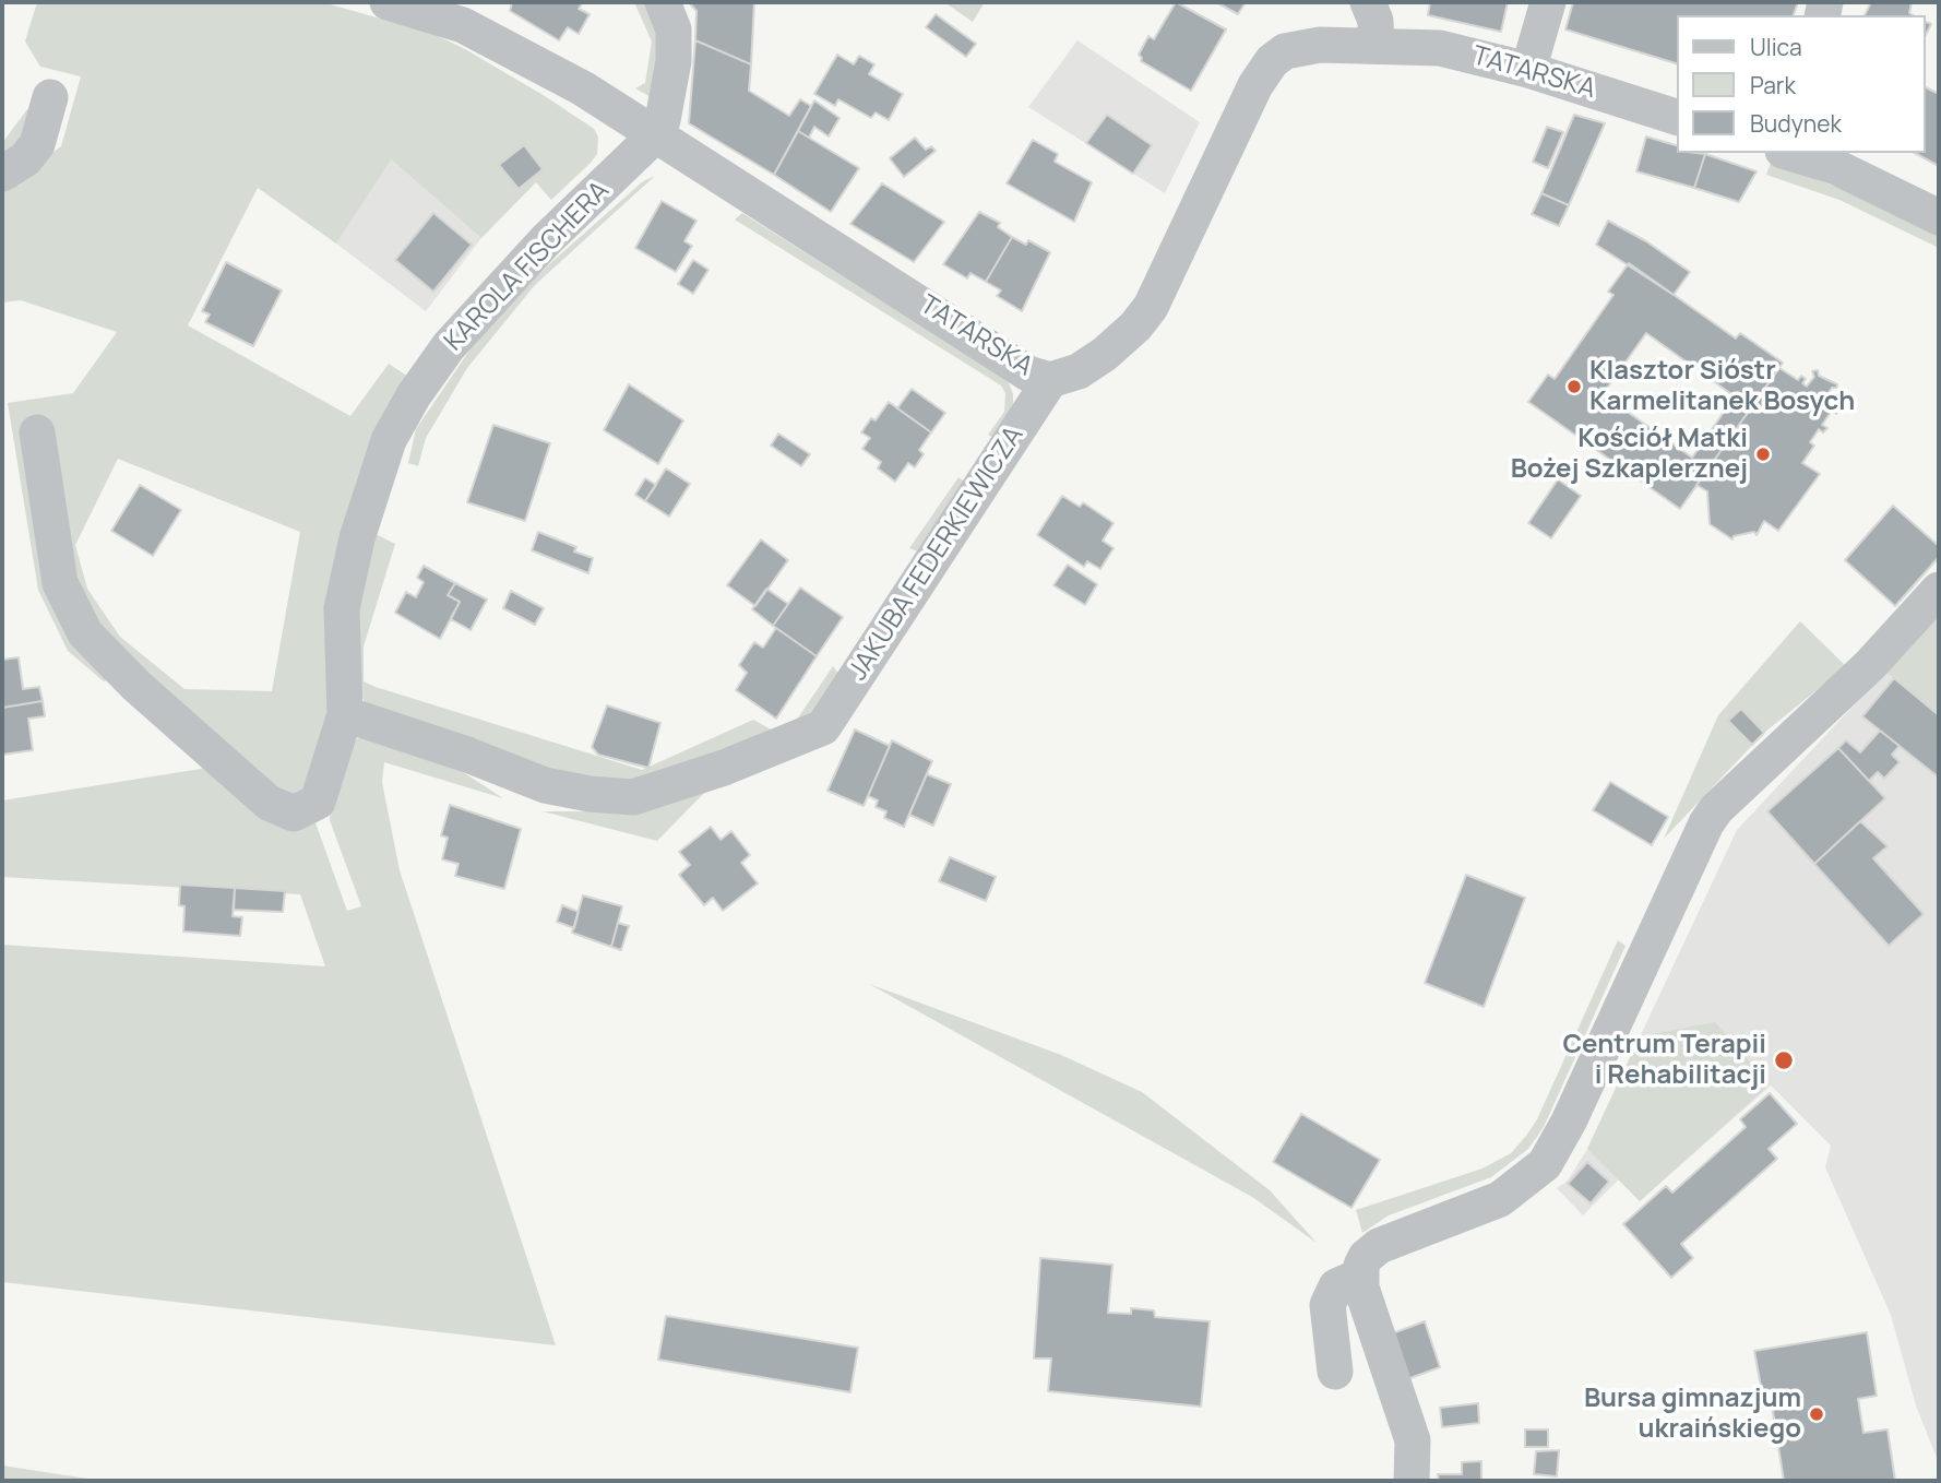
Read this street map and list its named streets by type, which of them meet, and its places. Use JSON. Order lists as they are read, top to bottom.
{
  "streets": {
    "street": ["TATARSKA", "KAROLA FISCHERA", "JAKUBA FEDERKIEWICZA"]
  },
  "crossings": [
    ["TATARSKA", "KAROLA FISCHERA"],
    ["TATARSKA", "JAKUBA FEDERKIEWICZA"],
    ["KAROLA FISCHERA", "JAKUBA FEDERKIEWICZA"]
  ],
  "places": [
    "Klasztor Sióstr Karmelitanek Bosych",
    "Kościół Matki Bożej Szkaplerznej",
    "Centrum Terapii i Rehabilitacji",
    "Bursa gimnazjum ukraińskiego"
  ],
  "legend": ["Ulica", "Park", "Budynek"]
}
